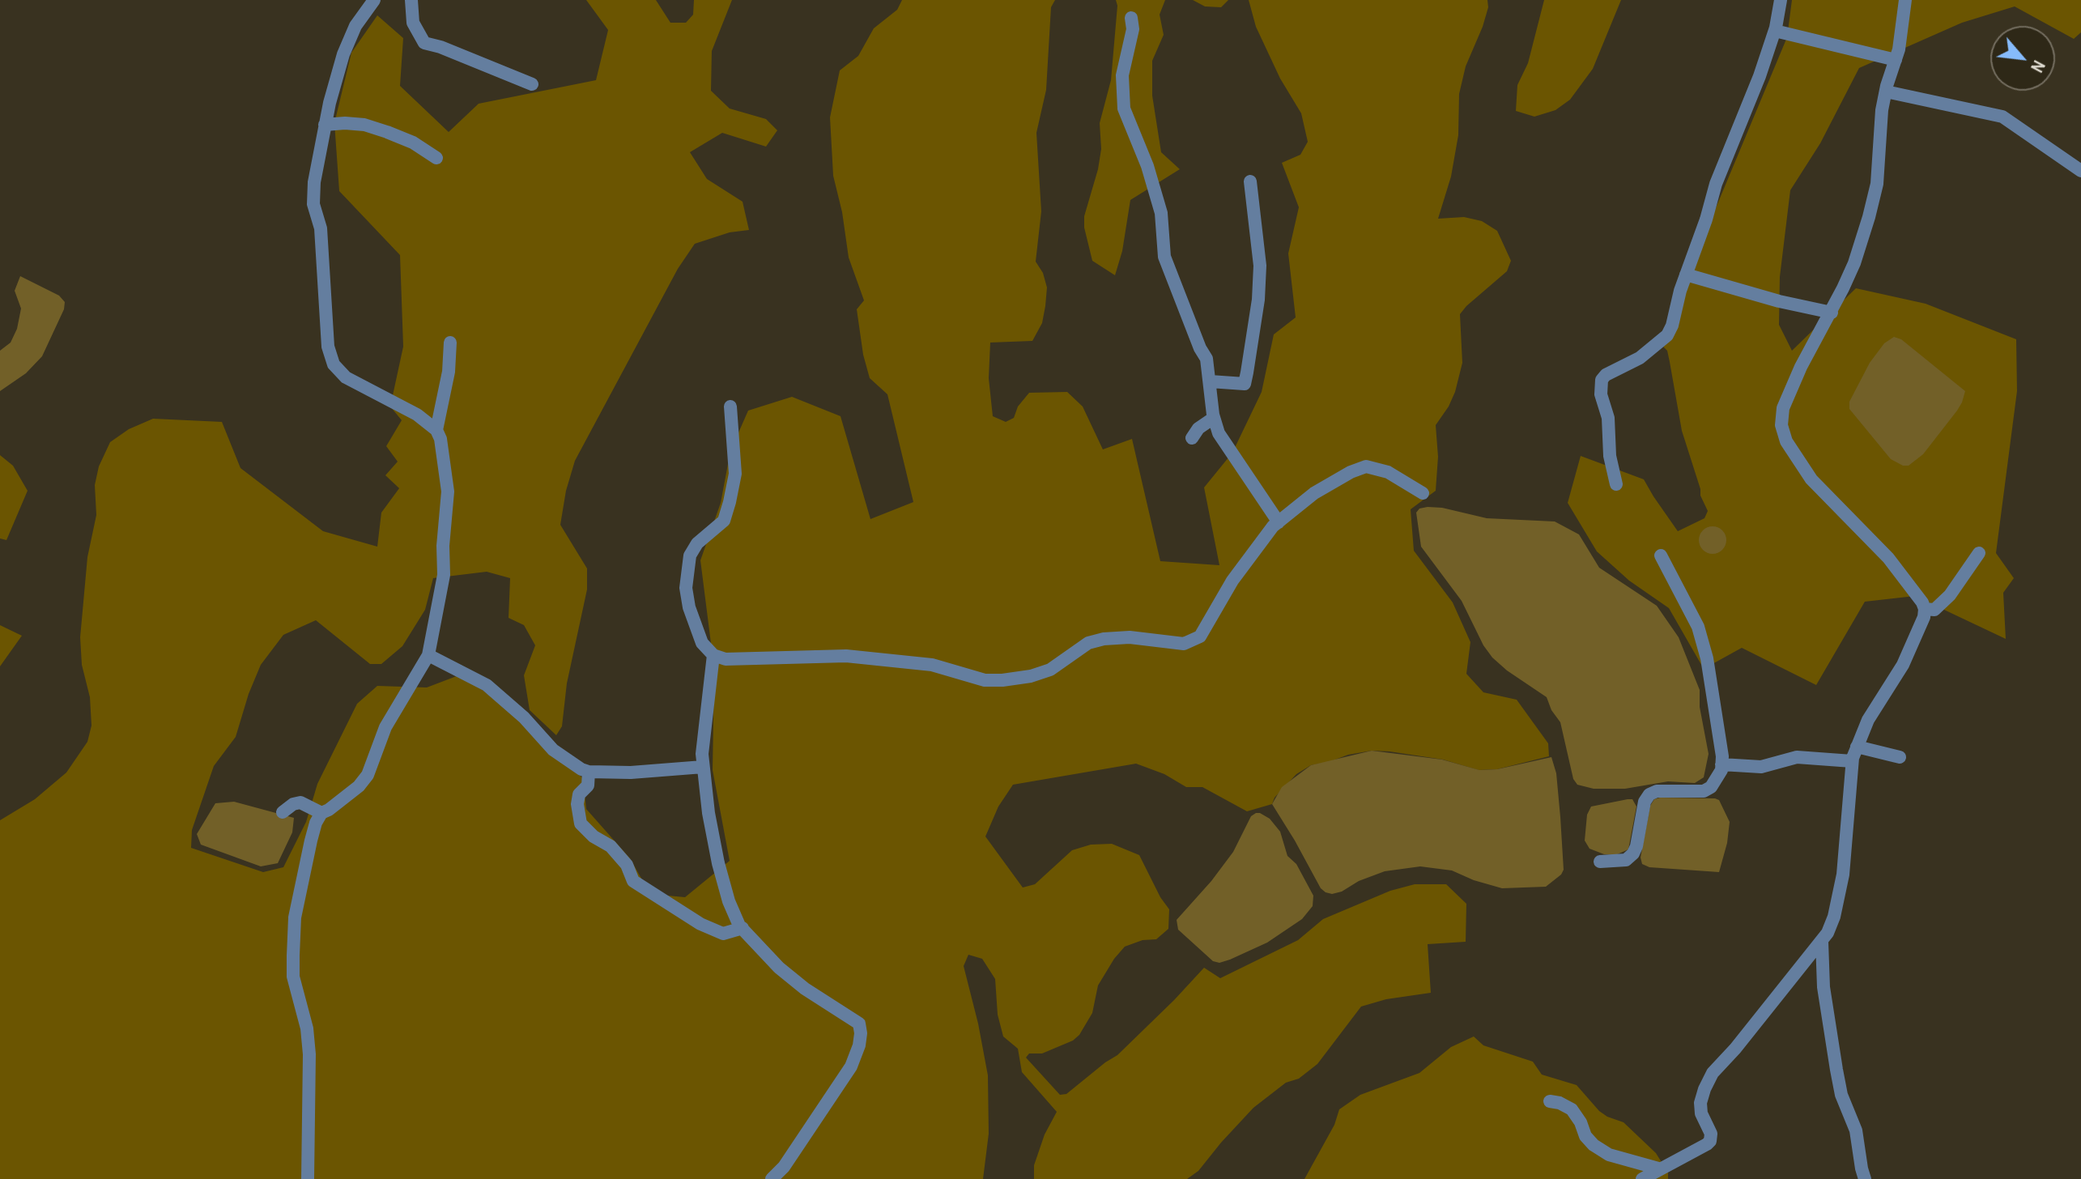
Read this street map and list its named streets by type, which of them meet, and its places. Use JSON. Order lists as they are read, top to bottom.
{
  "north": "bottom right"
}
